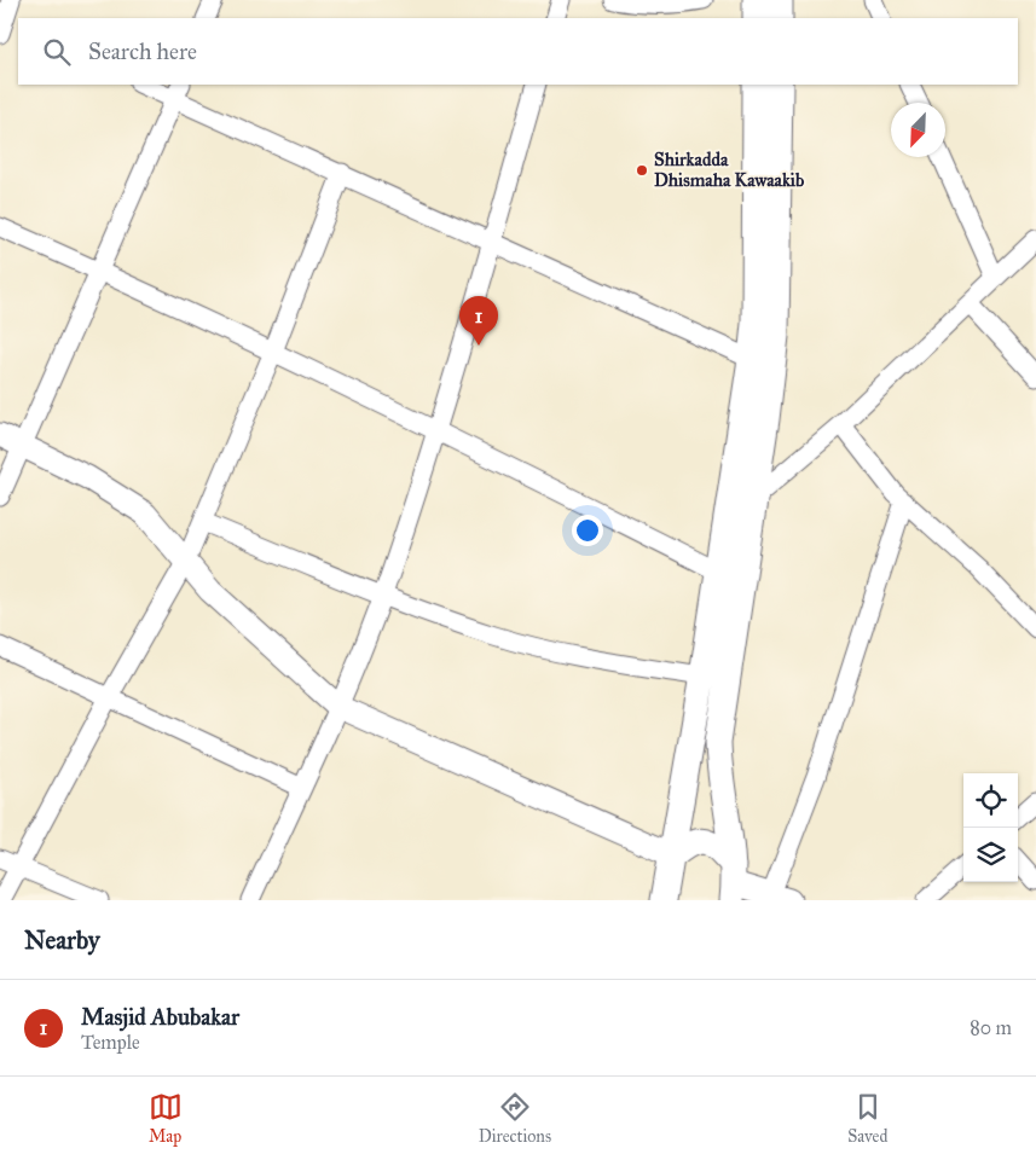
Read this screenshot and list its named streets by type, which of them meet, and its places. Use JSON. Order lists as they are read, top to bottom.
{
  "places": ["Shirkadda Dhismaha Kawaakib"],
  "north": "bottom left",
  "page": {
    "search": "Search here",
    "pins": "1",
    "heading": "Nearby",
    "list": [
      {
        "mark": "1",
        "name": "Masjid Abubakar",
        "note": "Temple",
        "value": "80 m"
      }
    ],
    "nav": ["Map", "Directions", "Saved"]
  }
}
